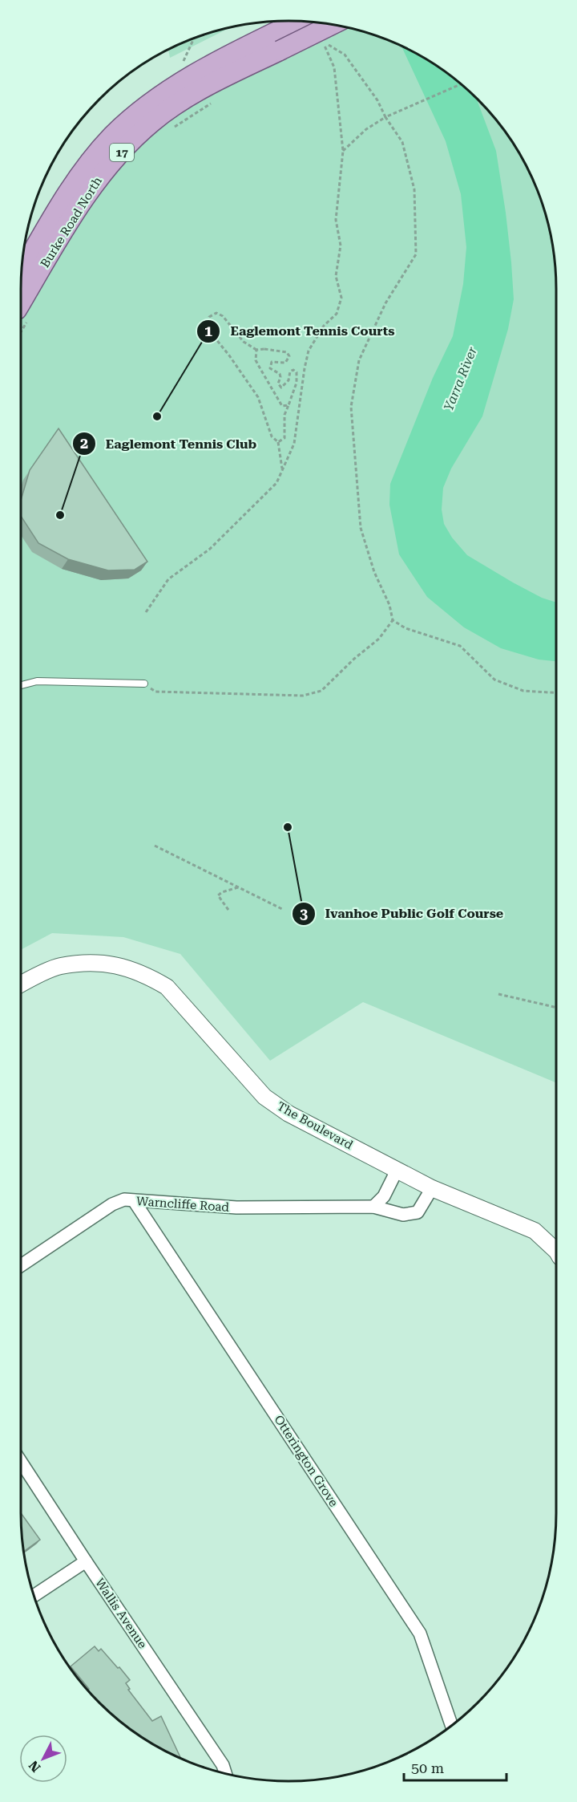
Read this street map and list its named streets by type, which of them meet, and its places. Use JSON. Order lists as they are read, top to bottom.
{
  "streets": {
    "main road": ["17", "Burke Road North"],
    "street": [
      "The Boulevard",
      "Warncliffe Road",
      "Otterington Grove",
      "Wallis Avenue"
    ]
  },
  "crossings": [
    ["17", "Burke Road North"],
    ["The Boulevard", "Warncliffe Road"],
    ["Warncliffe Road", "Otterington Grove"]
  ],
  "water": ["Yarra River"],
  "places": ["Eaglemont Tennis Courts", "Eaglemont Tennis Club", "Ivanhoe Public Golf Course"],
  "scale_bar": "50 m",
  "north": "bottom left"
}
